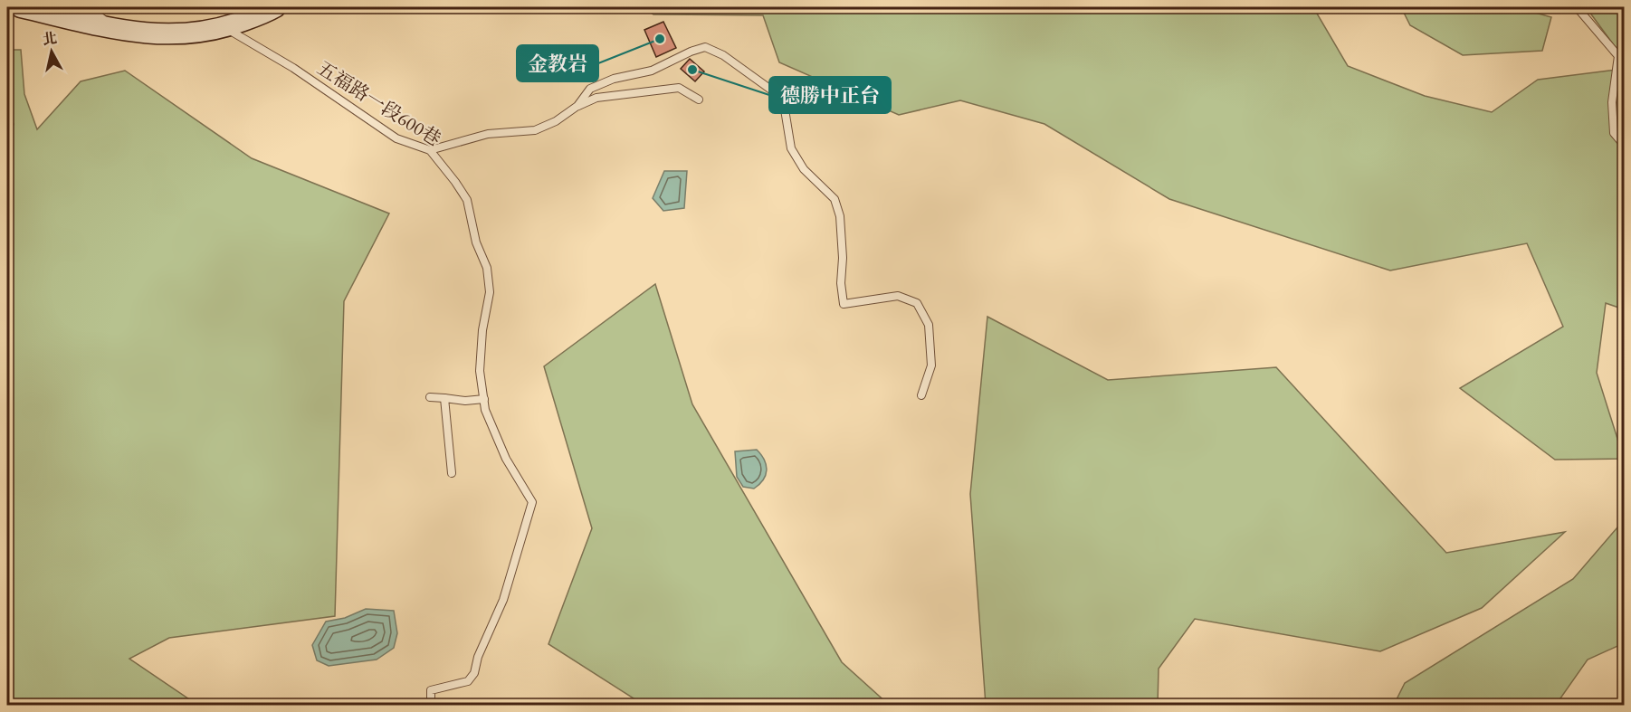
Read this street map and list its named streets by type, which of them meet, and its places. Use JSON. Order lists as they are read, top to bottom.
{
  "streets": {
    "lane": ["五福路一段600巷"]
  },
  "places": ["金教岩", "德勝中正台"],
  "north": "top"
}
